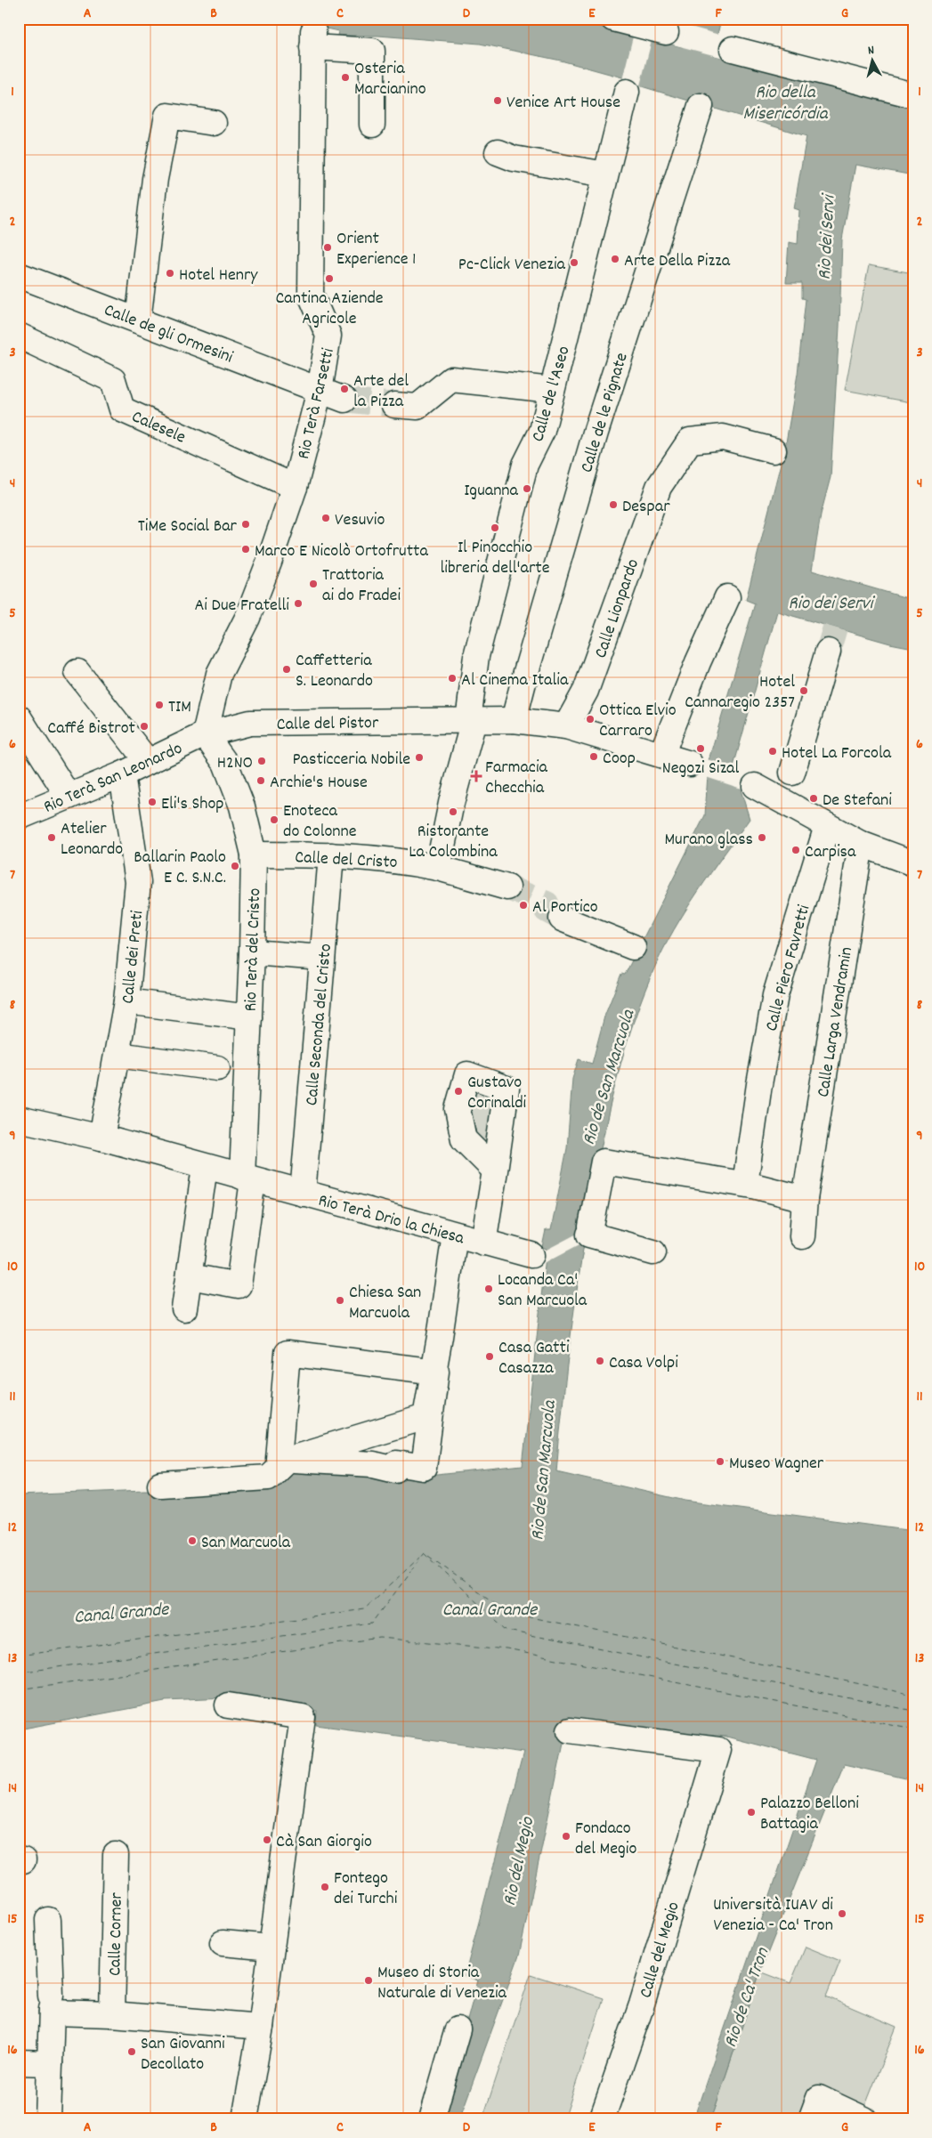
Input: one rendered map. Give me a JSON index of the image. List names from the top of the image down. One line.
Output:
{"streets":{"street":["Calle de gli Ormesini","Calle de l'Aseo","Rio Terà Farsetti","Calle de le Pignate","Calesele","Calle Lionpardo","Calle del Pistor","Rio Terà San Leonardo","Calle del Cristo","Rio Terà del Cristo","Calle dei Preti","Calle Piero Favretti","Calle Larga Vendramin","Calle Seconda del Cristo","Rio Terà Drio la Chiesa","Calle Corner","Calle del Megio"]},"crossings":[["Calle de gli Ormesini","Rio Terà Farsetti"],["Calle de l'Aseo","Calle del Pistor"],["Calle de l'Aseo","Calle del Cristo"],["Rio Terà Farsetti","Calesele"],["Rio Terà Farsetti","Calle del Pistor"],["Rio Terà Farsetti","Rio Terà San Leonardo"],["Rio Terà Farsetti","Rio Terà del Cristo"],["Calle de le Pignate","Calle del Pistor"],["Calle Lionpardo","Calle del Pistor"],["Calle del Pistor","Rio Terà San Leonardo"],["Calle del Pistor","Rio Terà del Cristo"],["Rio Terà San Leonardo","Rio Terà del Cristo"],["Rio Terà San Leonardo","Calle dei Preti"],["Calle del Cristo","Rio Terà del Cristo"],["Calle del Cristo","Calle Seconda del Cristo"],["Rio Terà del Cristo","Rio Terà Drio la Chiesa"],["Calle dei Preti","Rio Terà Drio la Chiesa"],["Calle Seconda del Cristo","Rio Terà Drio la Chiesa"]],"water":["Rio della Misericórdia","Rio dei Servi","Rio de San Marcuola","Canal Grande","Rio del Megio","Rio de Ca' Tron"],"places":{"other":["Osteria Marcianino","Venice Art House","Orient Experience 1","Arte Della Pizza","Pc-Click Venezia","Hotel Henry","Cantina Aziende Agricole","Arte del la Pizza","Iguanna","Despar","Vesuvio","TiMe Social Bar","Il Pinocchio libreria dell'arte","Marco E Nicolò Ortofrutta","Trattoria ai do Fradei","Ai Due Fratelli","Caffetteria S. Leonardo","Al Cinema Italia","Hotel Cannaregio 2357","TIM","Ottica Elvio Carraro","Caffé Bistrot","Negozi Sizal","Hotel La Forcola","Coop","Pasticceria Nobile","H2NO","Archie's House","De Stefani","Eli's Shop","Ristorante La Colombina","Enoteca do Colonne","Atelier Leonardo","Murano glass","Carpisa","Ballarin Paolo E C. S.N.C.","Al Portico","Gustavo Corinaldi","Locanda Ca' San Marcuola","Chiesa San Marcuola","Casa Gatti Casazza","Casa Volpi","Museo Wagner","San Marcuola","Palazzo Belloni Battagia","Fondaco del Megio","Cà San Giorgio","Fontego dei Turchi","Università IUAV di Venezia - Ca' Tron","Museo di Storia Naturale di Venezia","San Giovanni Decollato"],"health":["Farmacia Checchia"]},"north":"top","grid":{"columns":["A","B","C","D","E","F","G"],"rows":["1","2","3","4","5","6","7","8","9","10","11","12","13","14","15","16"]}}
